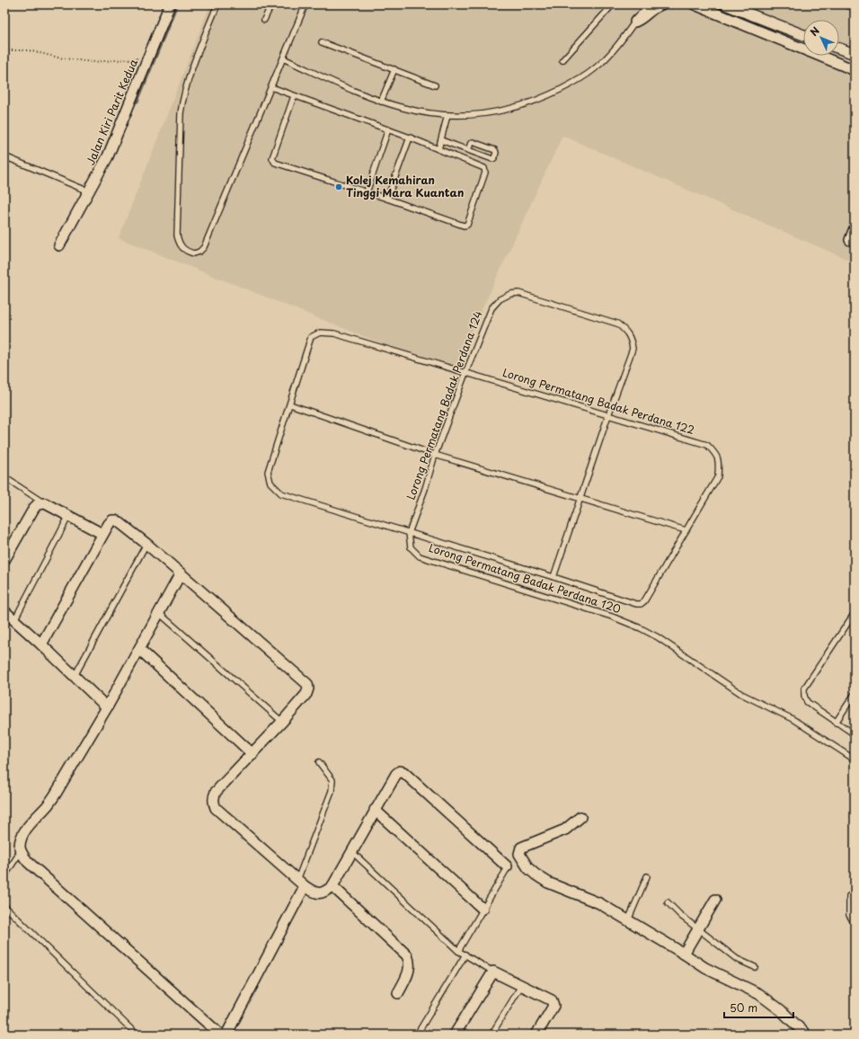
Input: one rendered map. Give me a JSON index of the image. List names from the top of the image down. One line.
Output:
{"streets":{"street":["Jalan Kiri Parit Kedua"],"lane":["Lorong Permatang Badak Perdana 122","Lorong Permatang Badak Perdana 124","Lorong Permatang Badak Perdana 120"]},"crossings":[["Lorong Permatang Badak Perdana 122","Lorong Permatang Badak Perdana 124"],["Lorong Permatang Badak Perdana 122","Lorong Permatang Badak Perdana 120"],["Lorong Permatang Badak Perdana 124","Lorong Permatang Badak Perdana 120"]],"places":["Kolej Kemahiran Tinggi Mara Kuantan"],"scale_bar":"50 m","north":"top left"}
